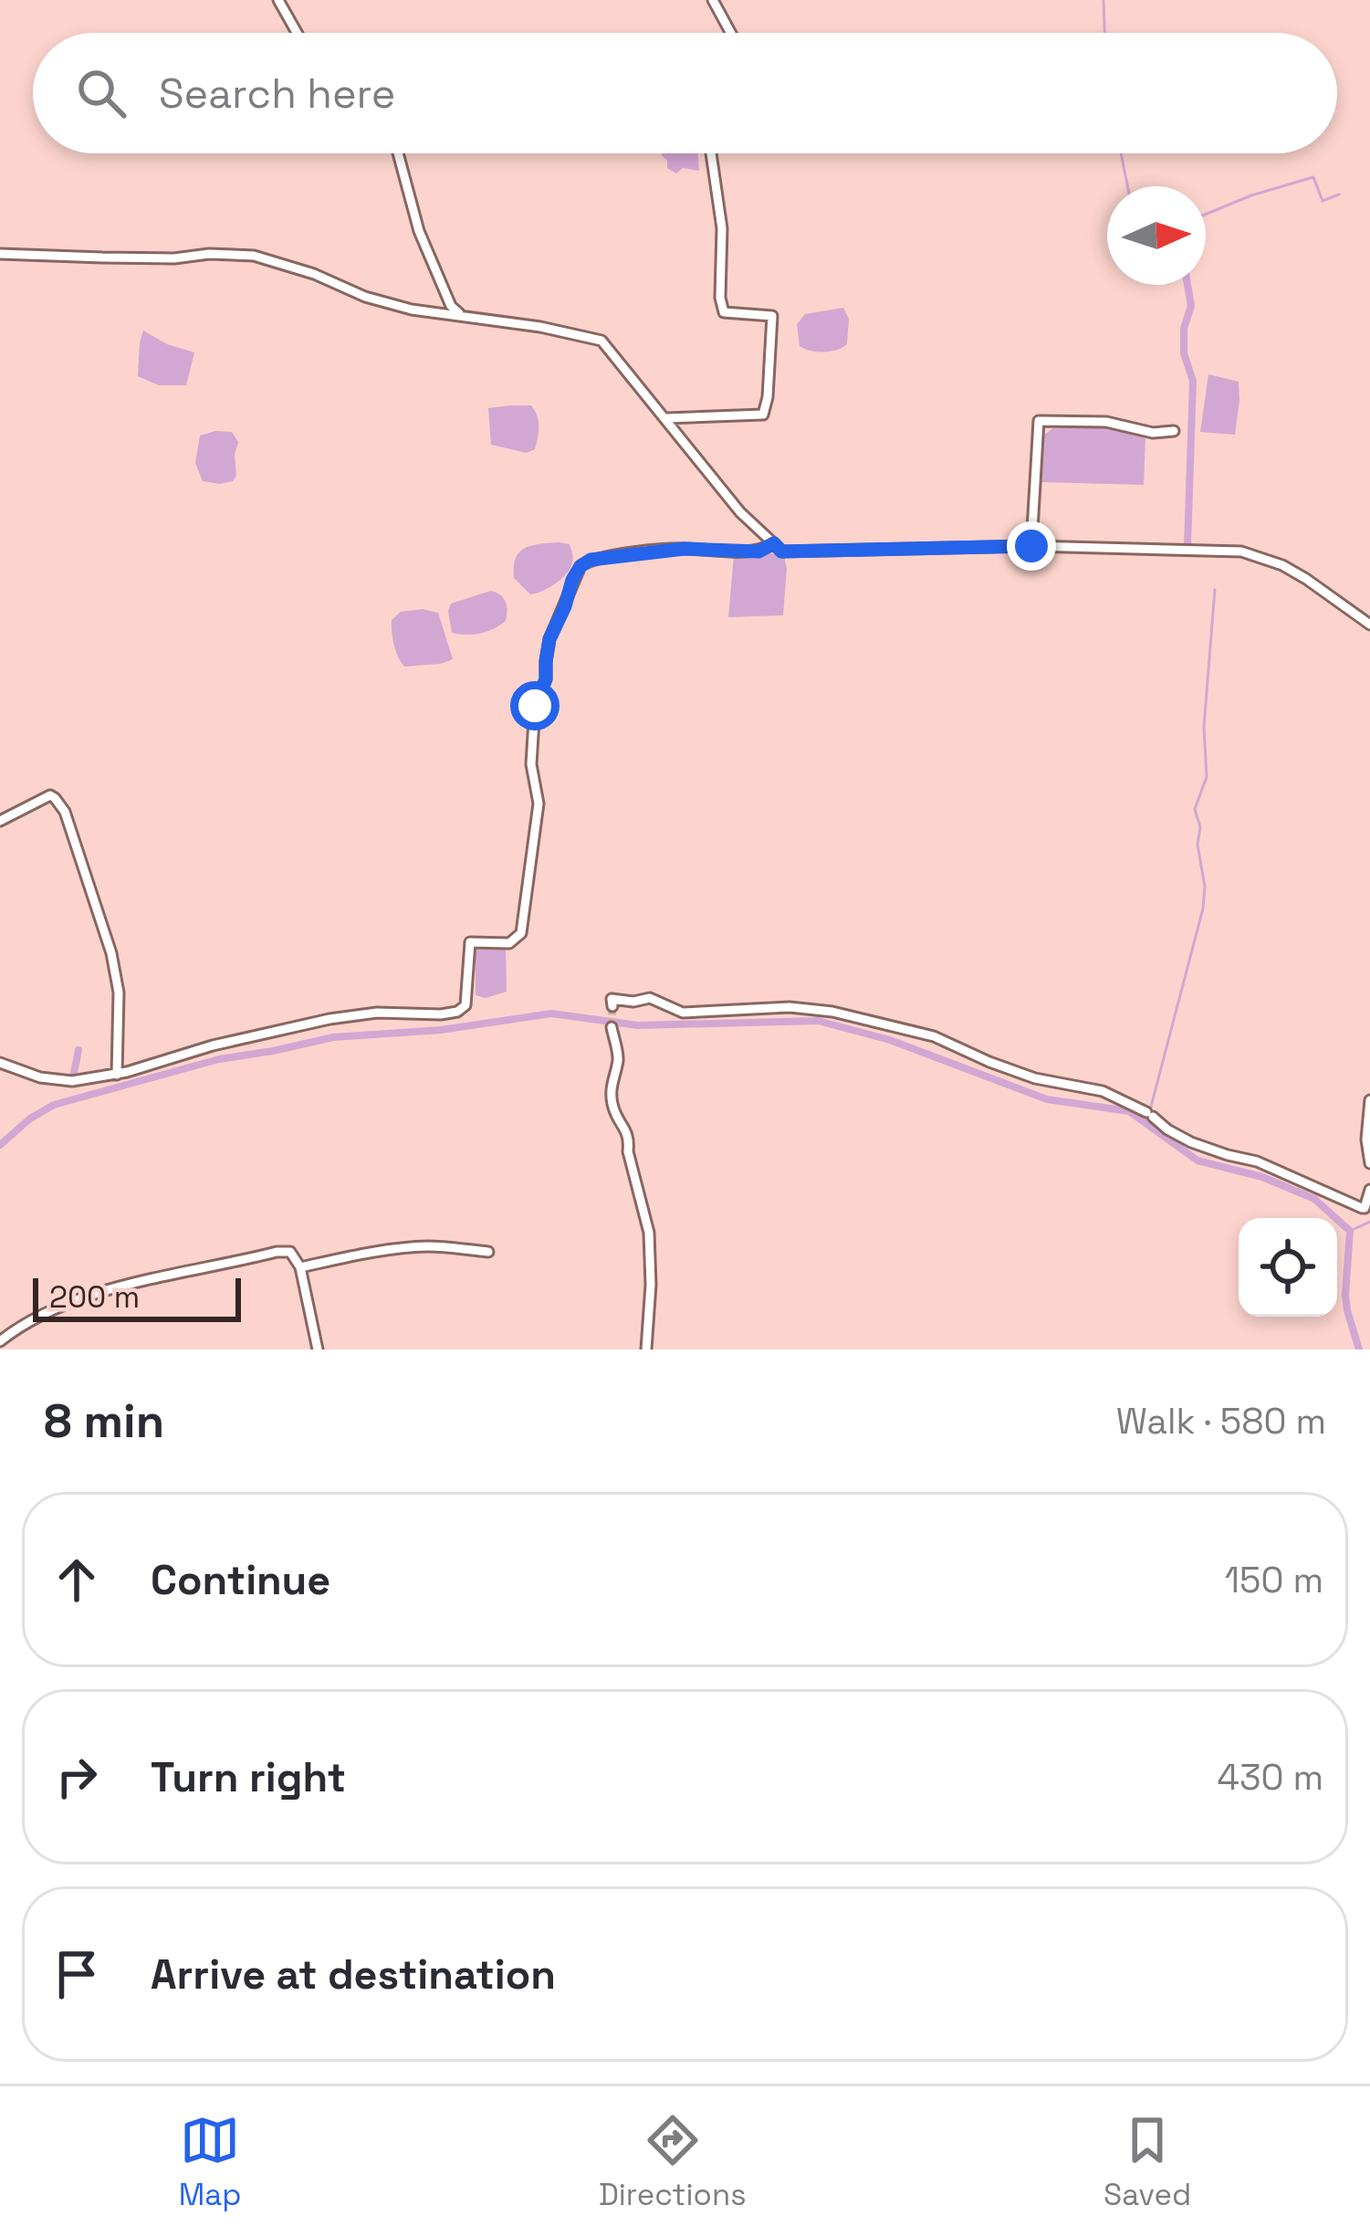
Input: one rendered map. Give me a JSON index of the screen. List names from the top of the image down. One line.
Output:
{"scale_bar":"200 m","north":"right","page":{"search":"Search here","scale":"200 m","heading":["8 min","Walk · 580 m"],"list":[["Continue","150 m"],["Turn right","430 m"],"Arrive at destination"],"nav":["Map","Directions","Saved"]}}
